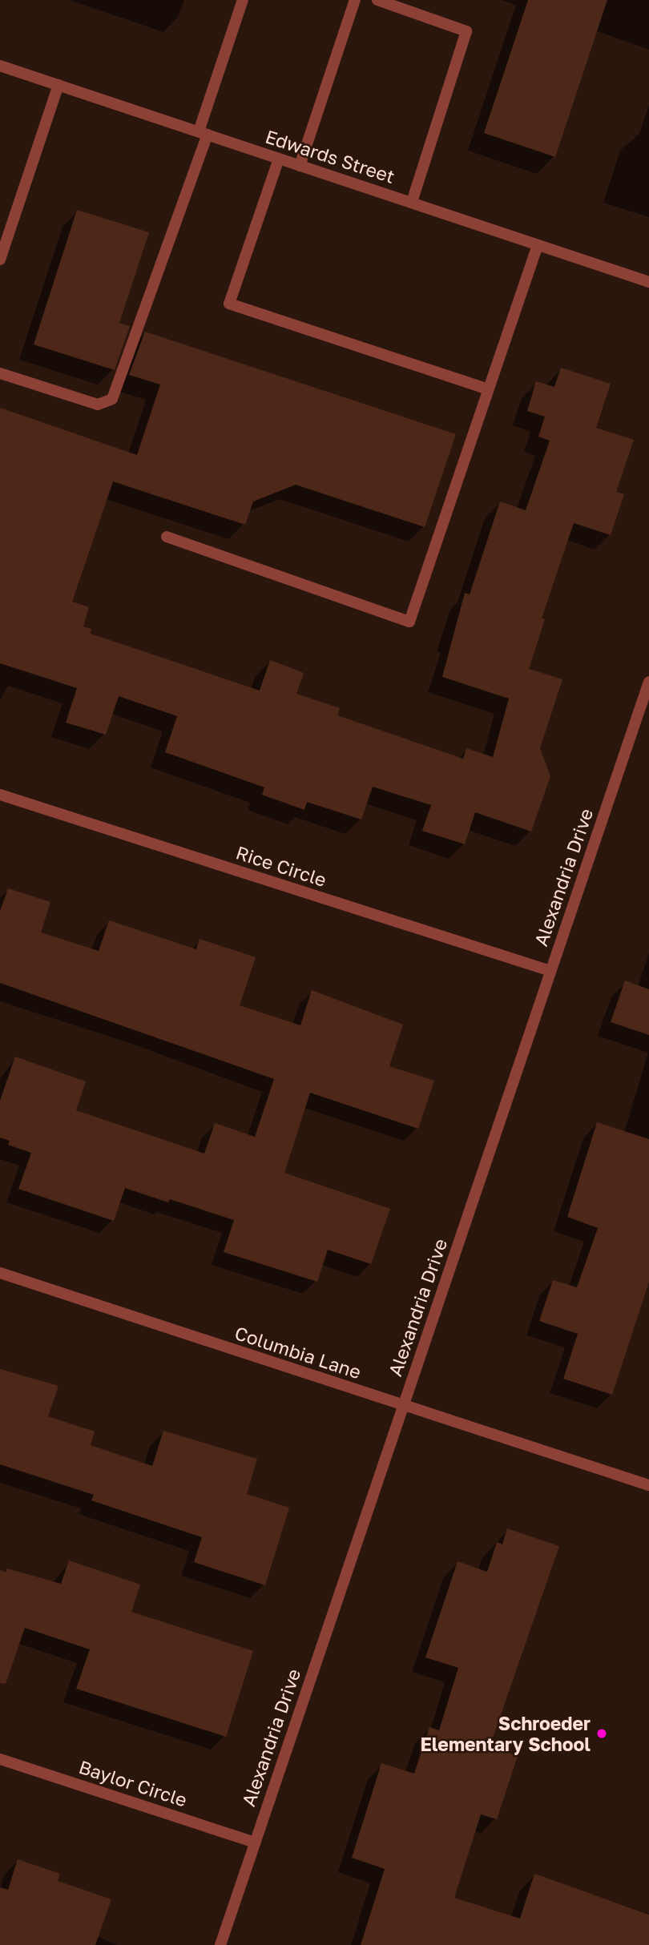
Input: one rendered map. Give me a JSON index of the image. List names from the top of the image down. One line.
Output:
{"streets":{"street":["Edwards Street","Rice Circle","Alexandria Drive","Columbia Lane","Baylor Circle"]},"crossings":[["Rice Circle","Alexandria Drive"],["Alexandria Drive","Columbia Lane"],["Alexandria Drive","Baylor Circle"]],"places":["Schroeder Elementary School"]}
